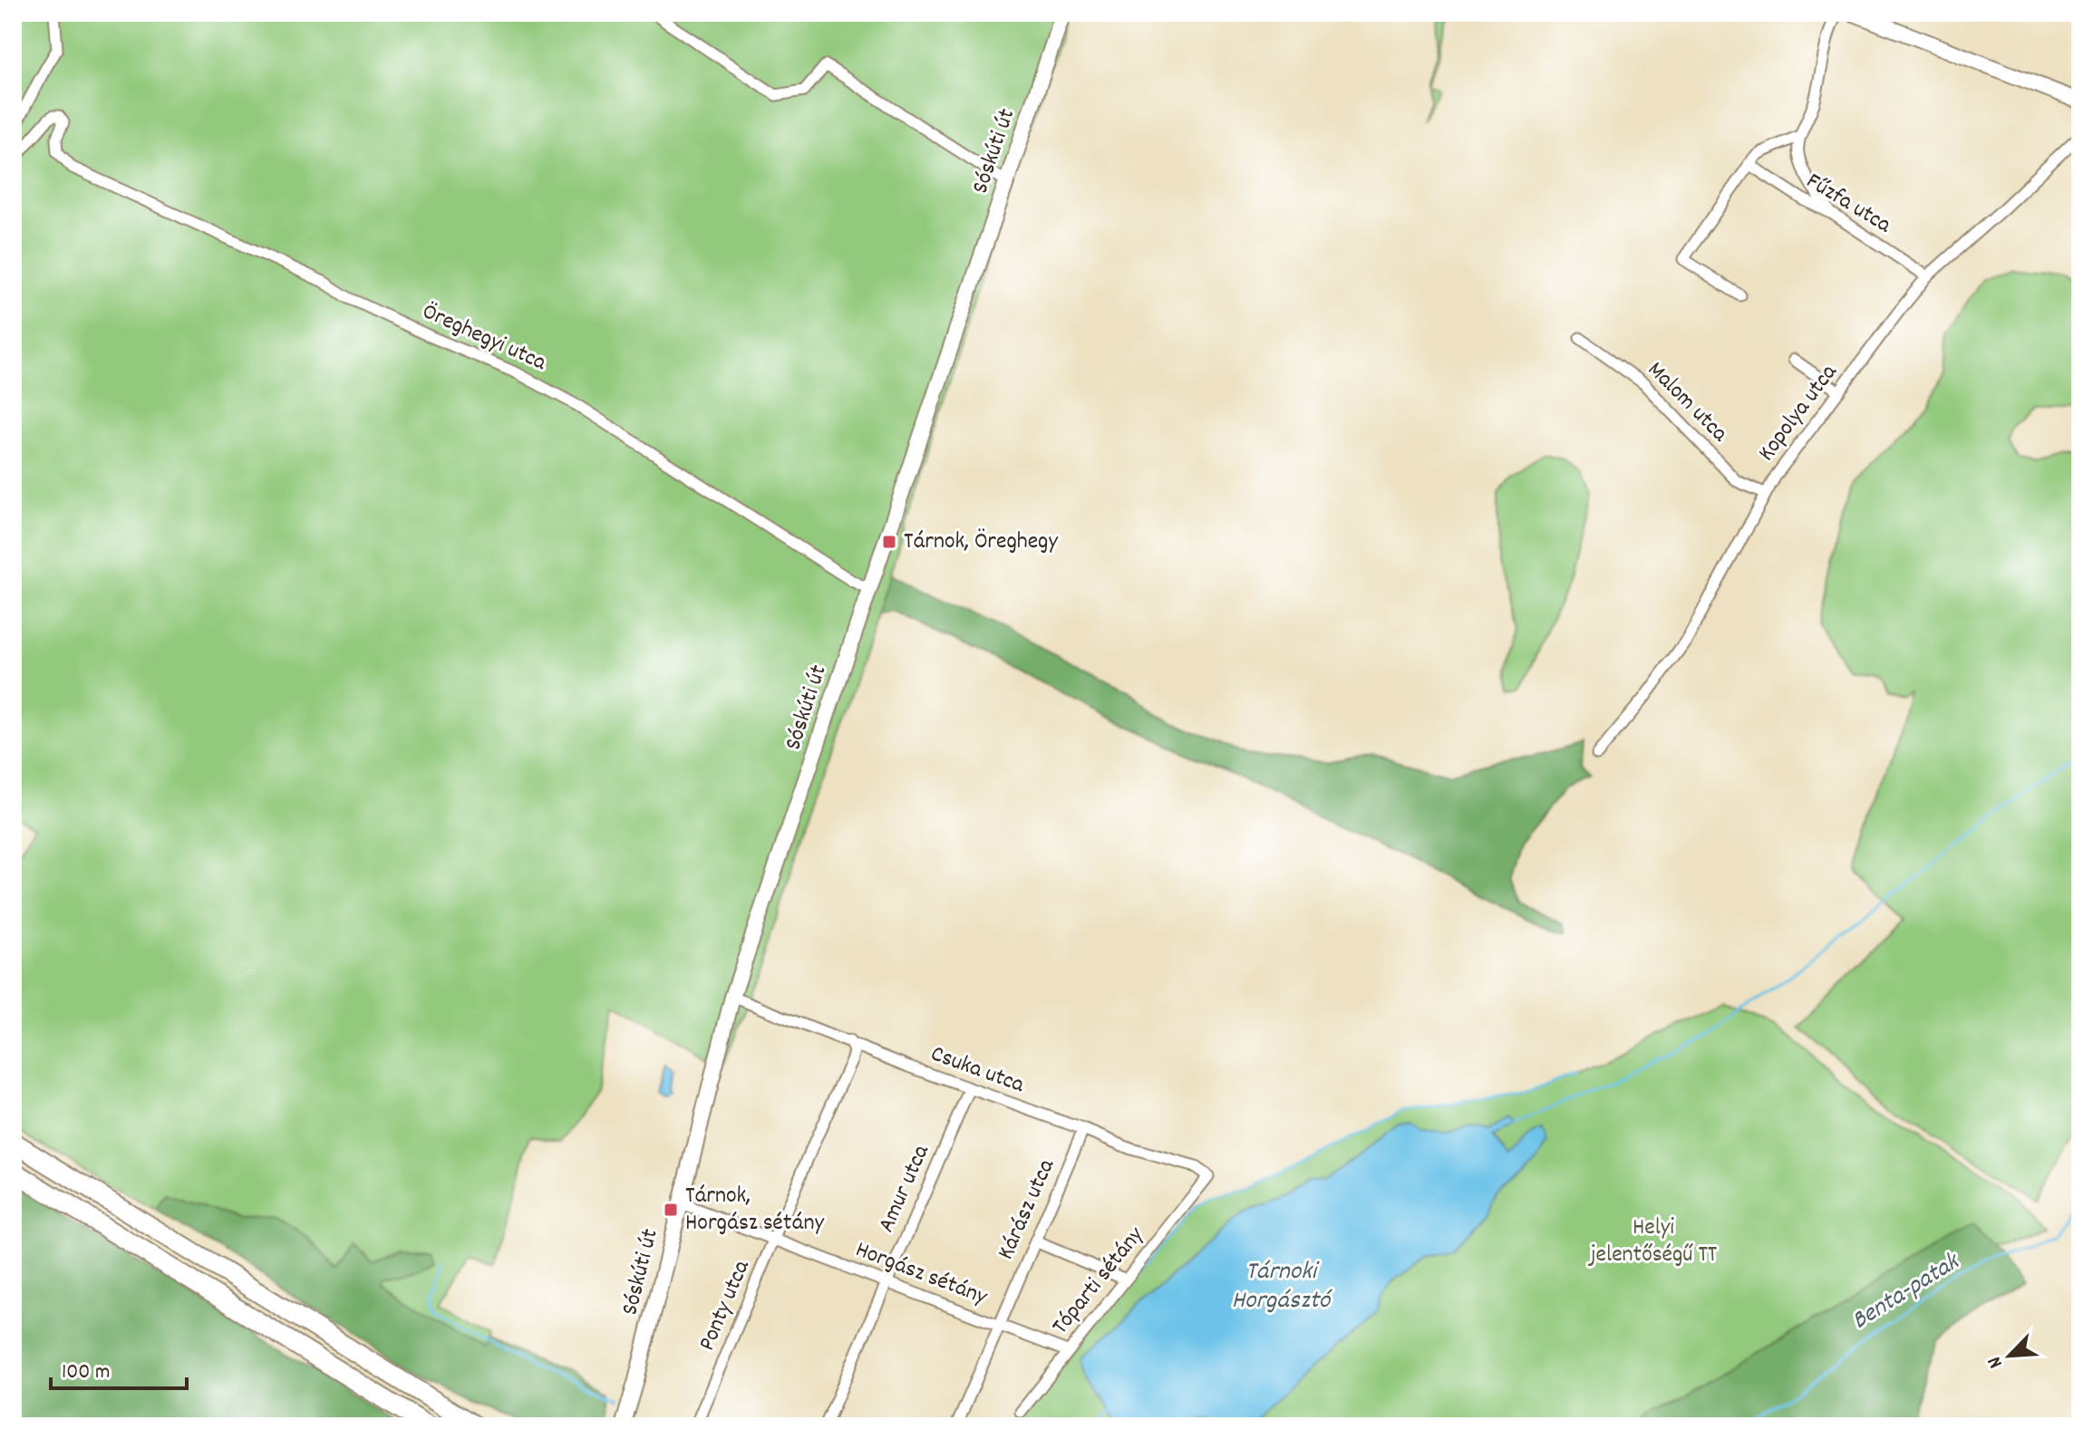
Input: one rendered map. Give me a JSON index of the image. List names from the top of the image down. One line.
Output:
{"streets":{"main road":["Sóskúti út"],"street":["Fűzfa utca","Öreghegyi utca","Malom utca","Kopolya utca","Csuka utca","Amur utca","Kárász utca","Horgász sétány","Tóparti sétány","Ponty utca"]},"crossings":[["Sóskúti út","Öreghegyi utca"],["Sóskúti út","Csuka utca"],["Sóskúti út","Horgász sétány"],["Fűzfa utca","Kopolya utca"],["Malom utca","Kopolya utca"],["Csuka utca","Amur utca"],["Csuka utca","Kárász utca"],["Csuka utca","Tóparti sétány"],["Csuka utca","Ponty utca"],["Amur utca","Horgász sétány"],["Kárász utca","Horgász sétány"],["Horgász sétány","Tóparti sétány"],["Horgász sétány","Ponty utca"]],"water":["Tárnoki Horgásztó","Benta-patak"],"parks":["Helyi jelentőségű TT"],"places":{"transit":["Tárnok, Öreghegy","Tárnok, Horgász sétány"]},"scale_bar":"100 m","north":"bottom left"}
